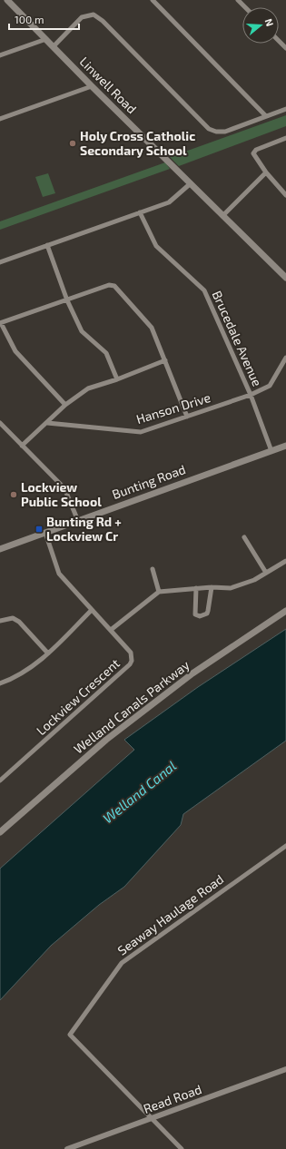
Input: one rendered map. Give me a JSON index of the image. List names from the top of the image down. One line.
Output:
{"streets":{"main road":["Linwell Road","Bunting Road","Welland Canals Parkway"],"street":["Brucedale Avenue","Hanson Drive","Lockview Crescent","Seaway Haulage Road","Read Road"]},"crossings":[["Brucedale Avenue","Hanson Drive"],["Brucedale Avenue","Bunting Road"],["Bunting Road","Lockview Crescent"],["Seaway Haulage Road","Read Road"]],"water":["Welland Canal"],"places":{"other":["Holy Cross Catholic Secondary School","Lockview Public School"],"transit":["Bunting Rd + Lockview Cr"]},"scale_bar":"100 m","north":"right"}
